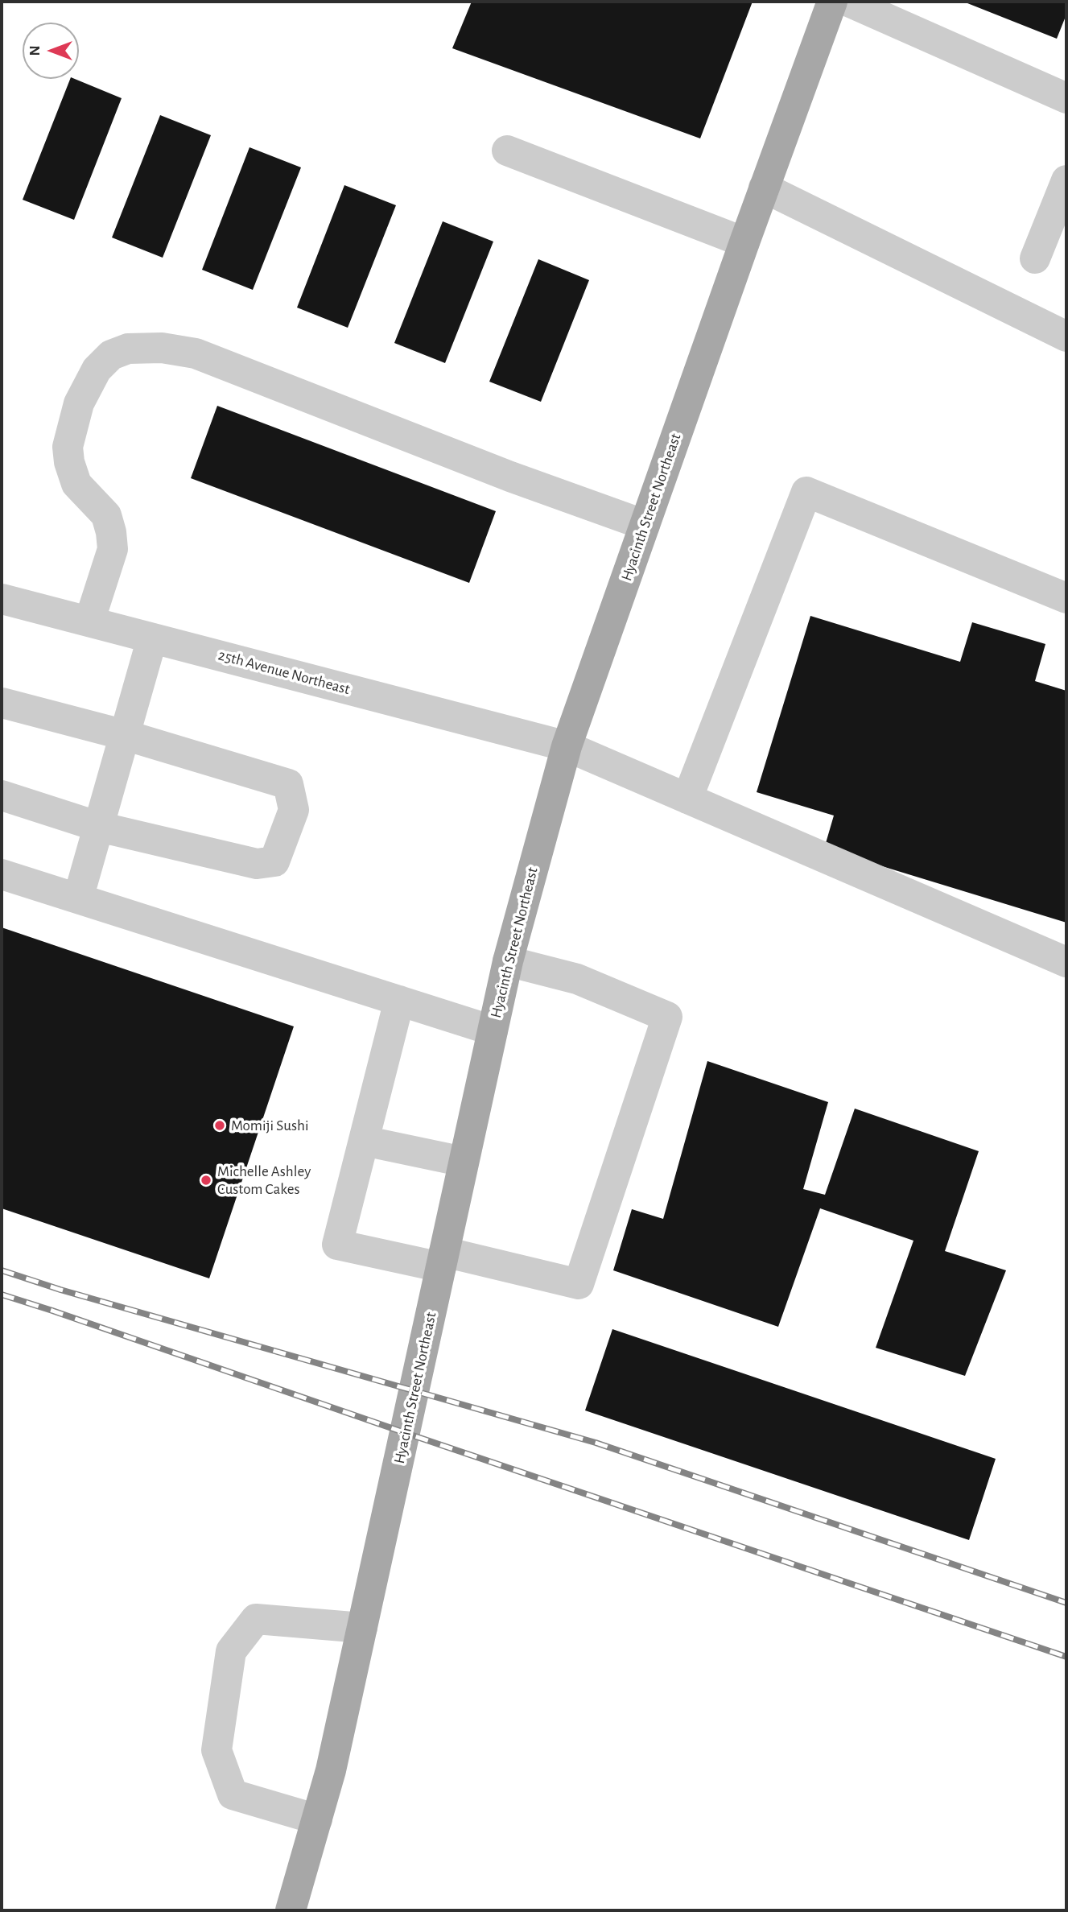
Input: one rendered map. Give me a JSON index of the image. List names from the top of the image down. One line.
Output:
{"streets":{"main road":["Hyacinth Street Northeast"],"street":["25th Avenue Northeast"]},"crossings":[["Hyacinth Street Northeast","25th Avenue Northeast"]],"places":["Momiji Sushi","Michelle Ashley Custom Cakes"],"north":"left"}
